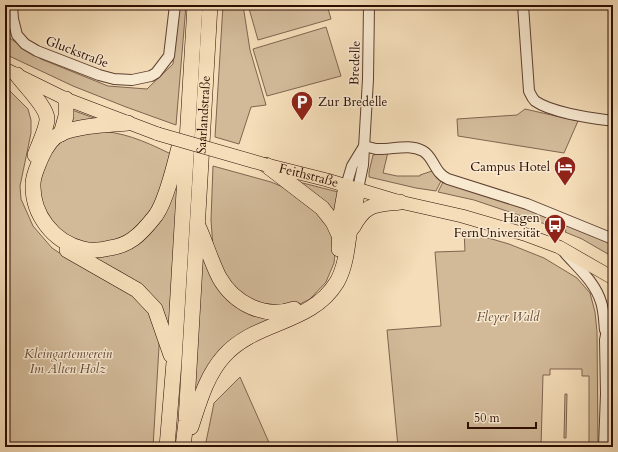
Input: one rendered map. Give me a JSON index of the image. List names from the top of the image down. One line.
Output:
{"streets":{"highway":["Saarlandstraße"],"main road":["Feithstraße"],"street":["Gluckstraße","Bredelle"]},"crossings":[["Bredelle","Feithstraße"]],"parks":["Fleyer Wald","Kleingartenverein Im Alten Holz"],"places":{"parking":["Zur Bredelle"],"hotel":["Campus Hotel"],"bus stop":["Hagen FernUniversität"]},"scale_bar":"50 m"}
